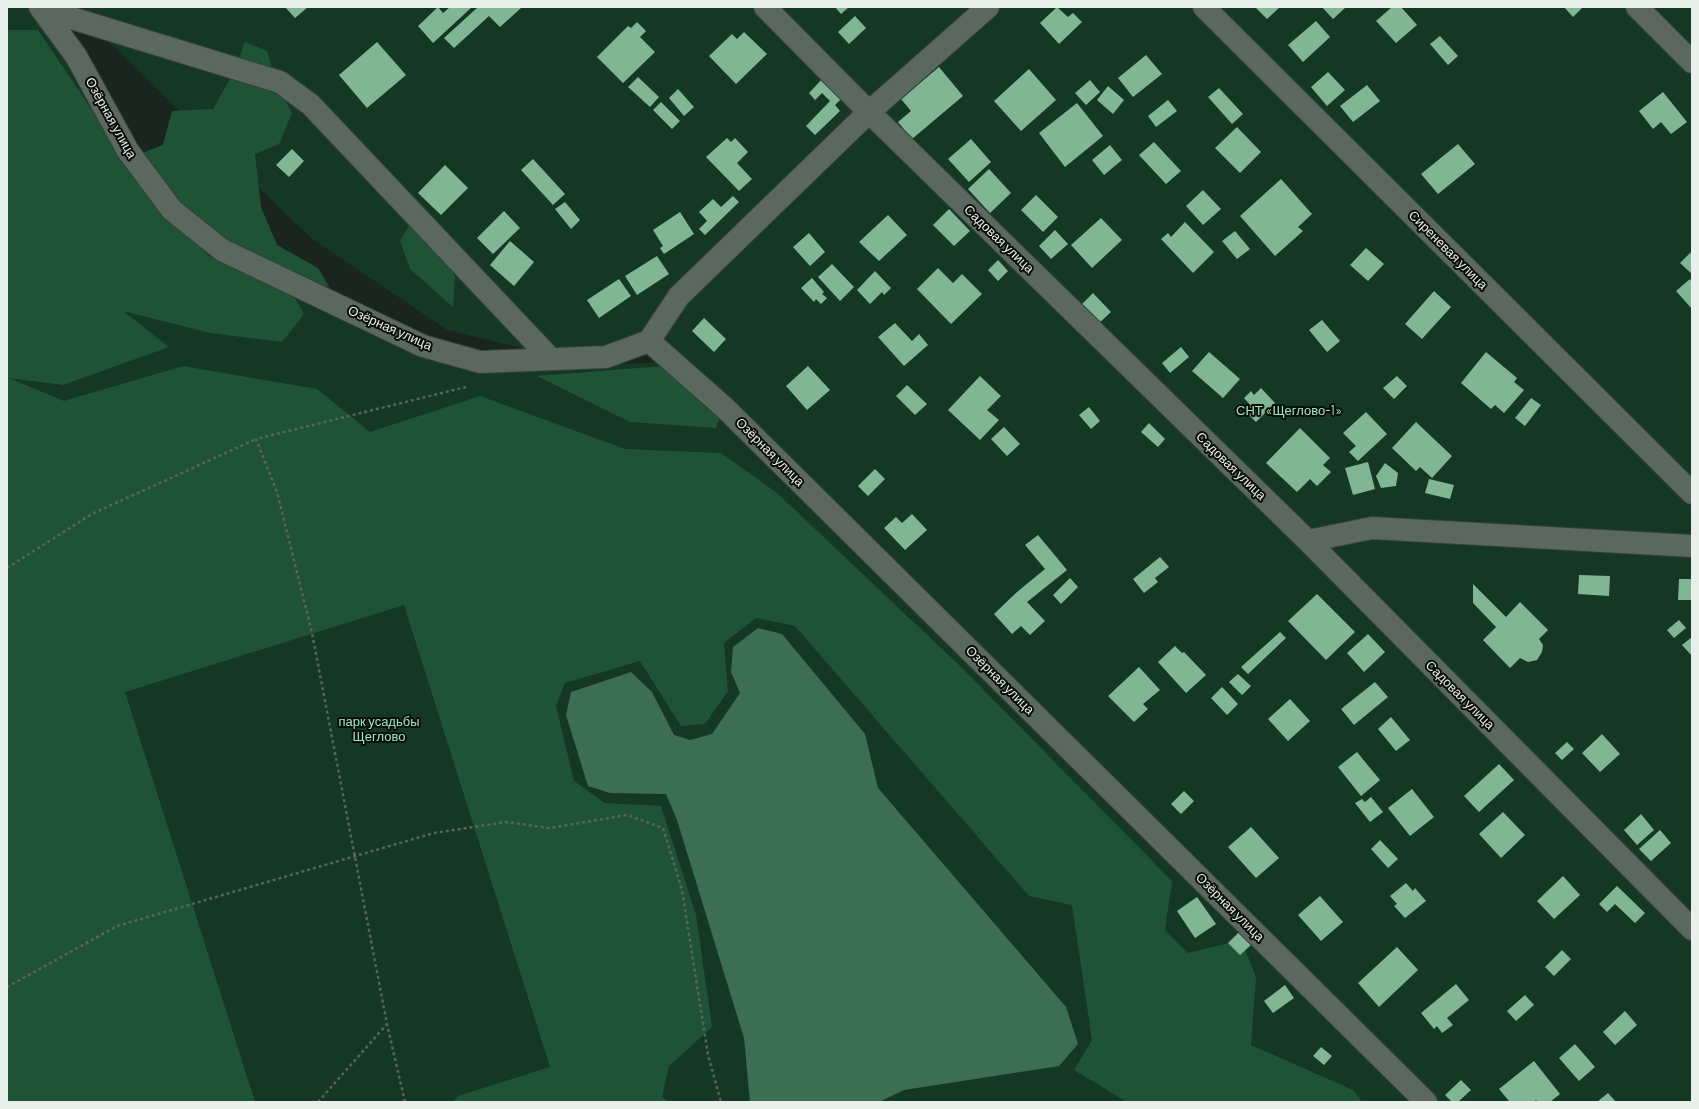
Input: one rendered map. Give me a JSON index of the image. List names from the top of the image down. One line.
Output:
{"streets":{"street":["Озёрная улица","Садовая улица","Сиреневая улица"]},"parks":["СНТ «Щеглово-1»","парк усадьбы Щеглово"]}
